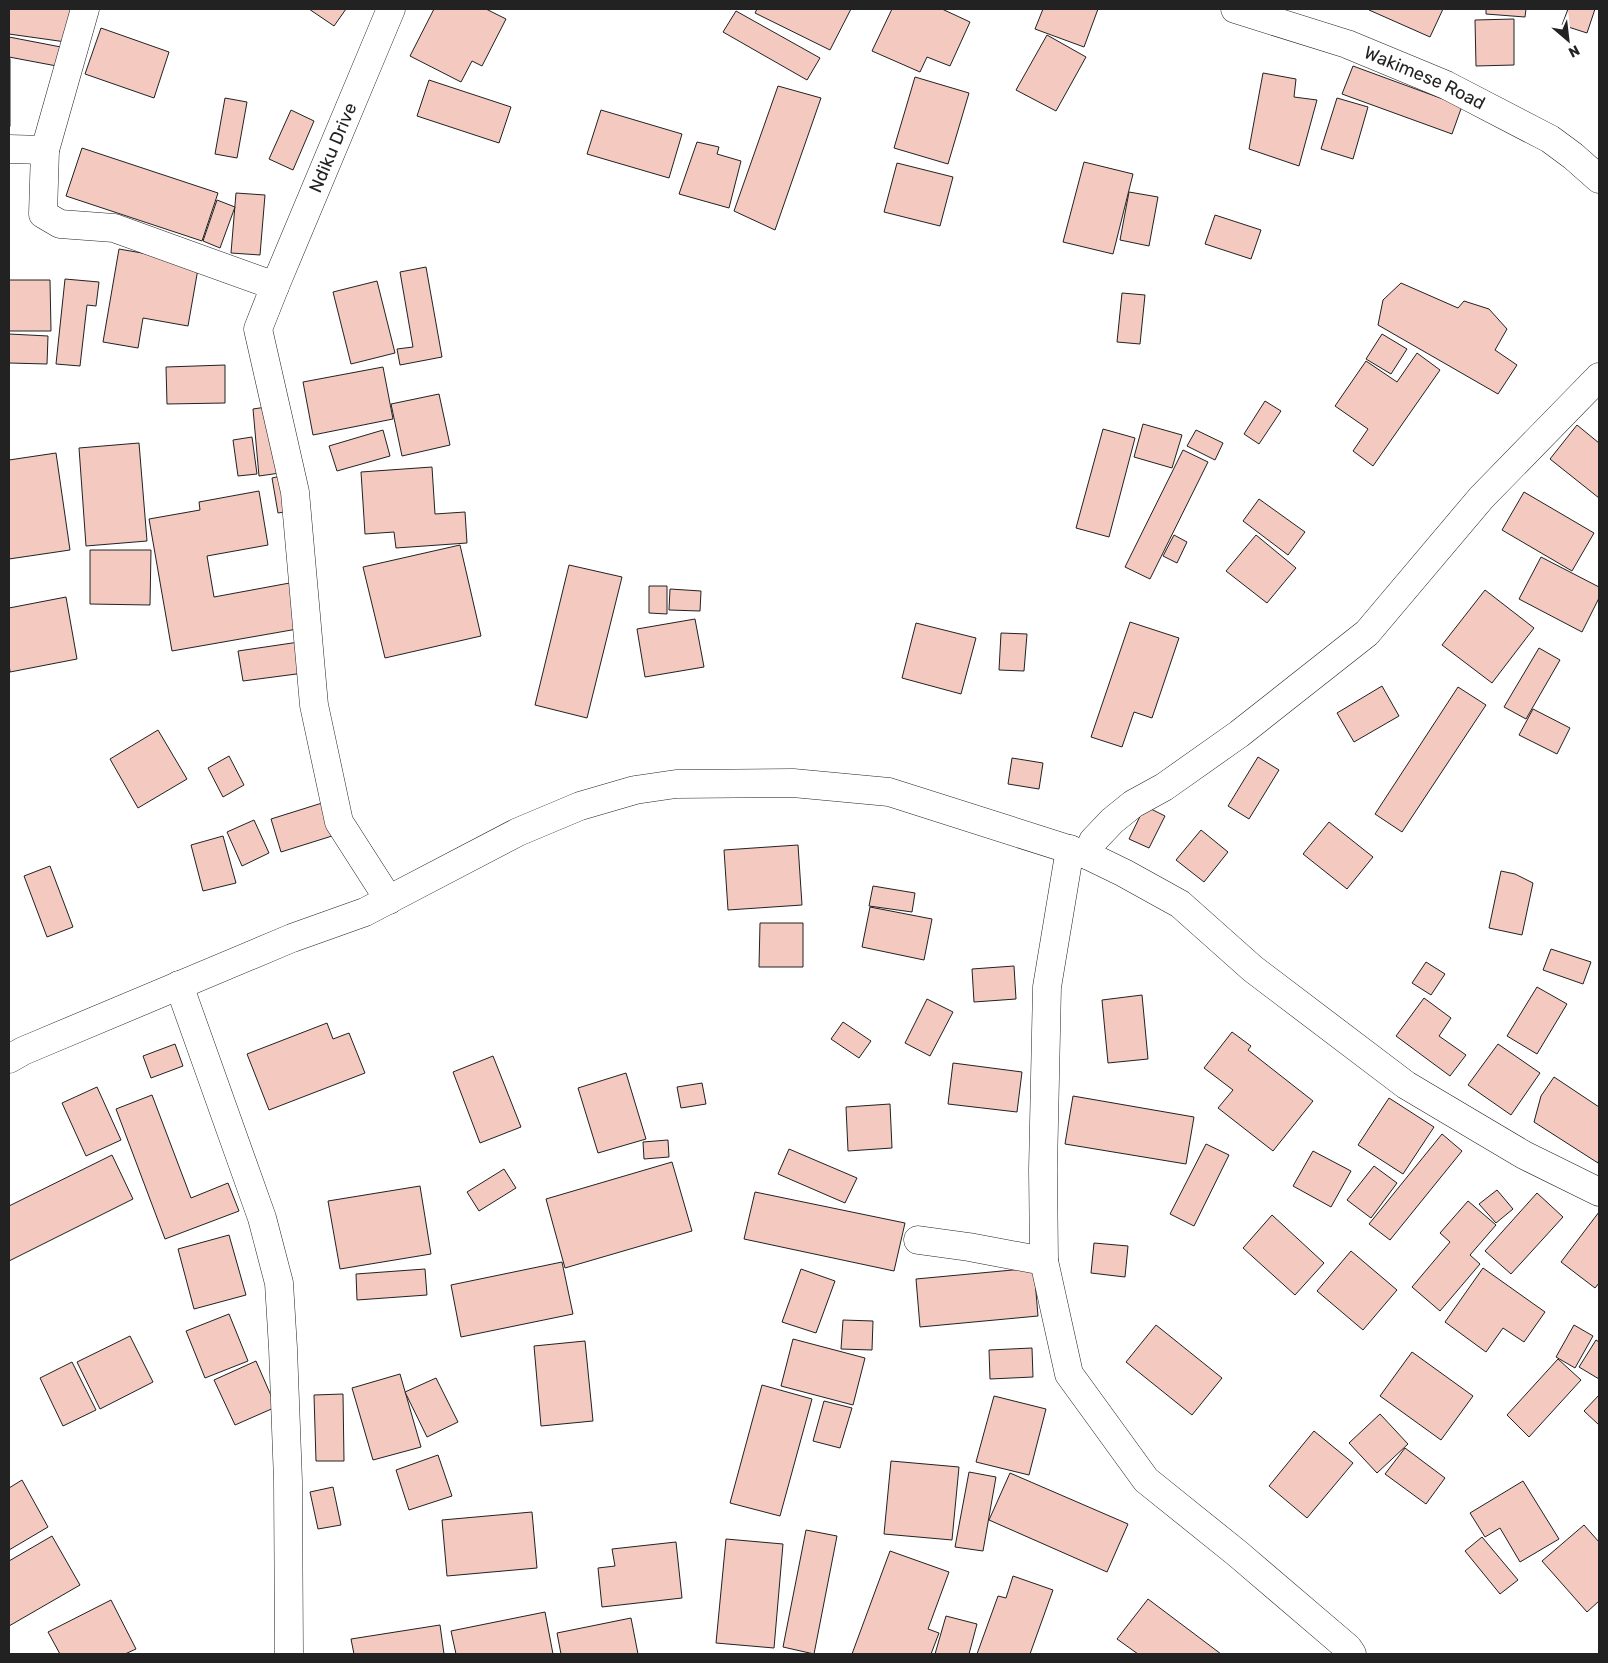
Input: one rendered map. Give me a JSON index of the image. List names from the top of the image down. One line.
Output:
{"streets":{"street":["Wakimese Road","Ndiku Drive"]},"north":"bottom right"}
